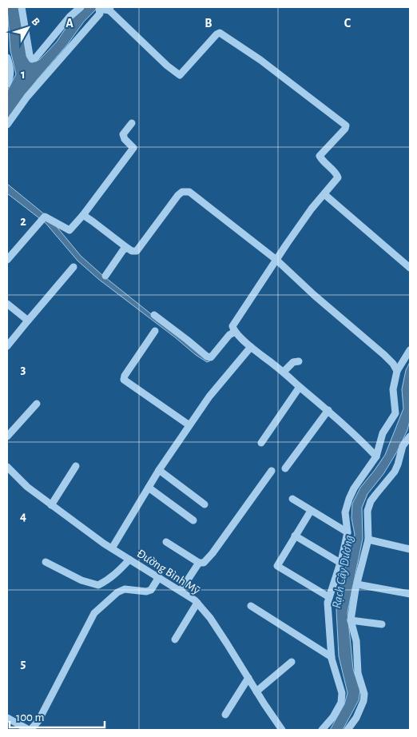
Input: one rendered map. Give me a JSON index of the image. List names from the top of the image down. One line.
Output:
{"streets":{"street":["Đường Bình Mỹ"]},"water":["Rạch Cây Dương"],"scale_bar":"100 m","north":"top right","grid":{"columns":["A","B","C"],"rows":["1","2","3","4","5"]}}
